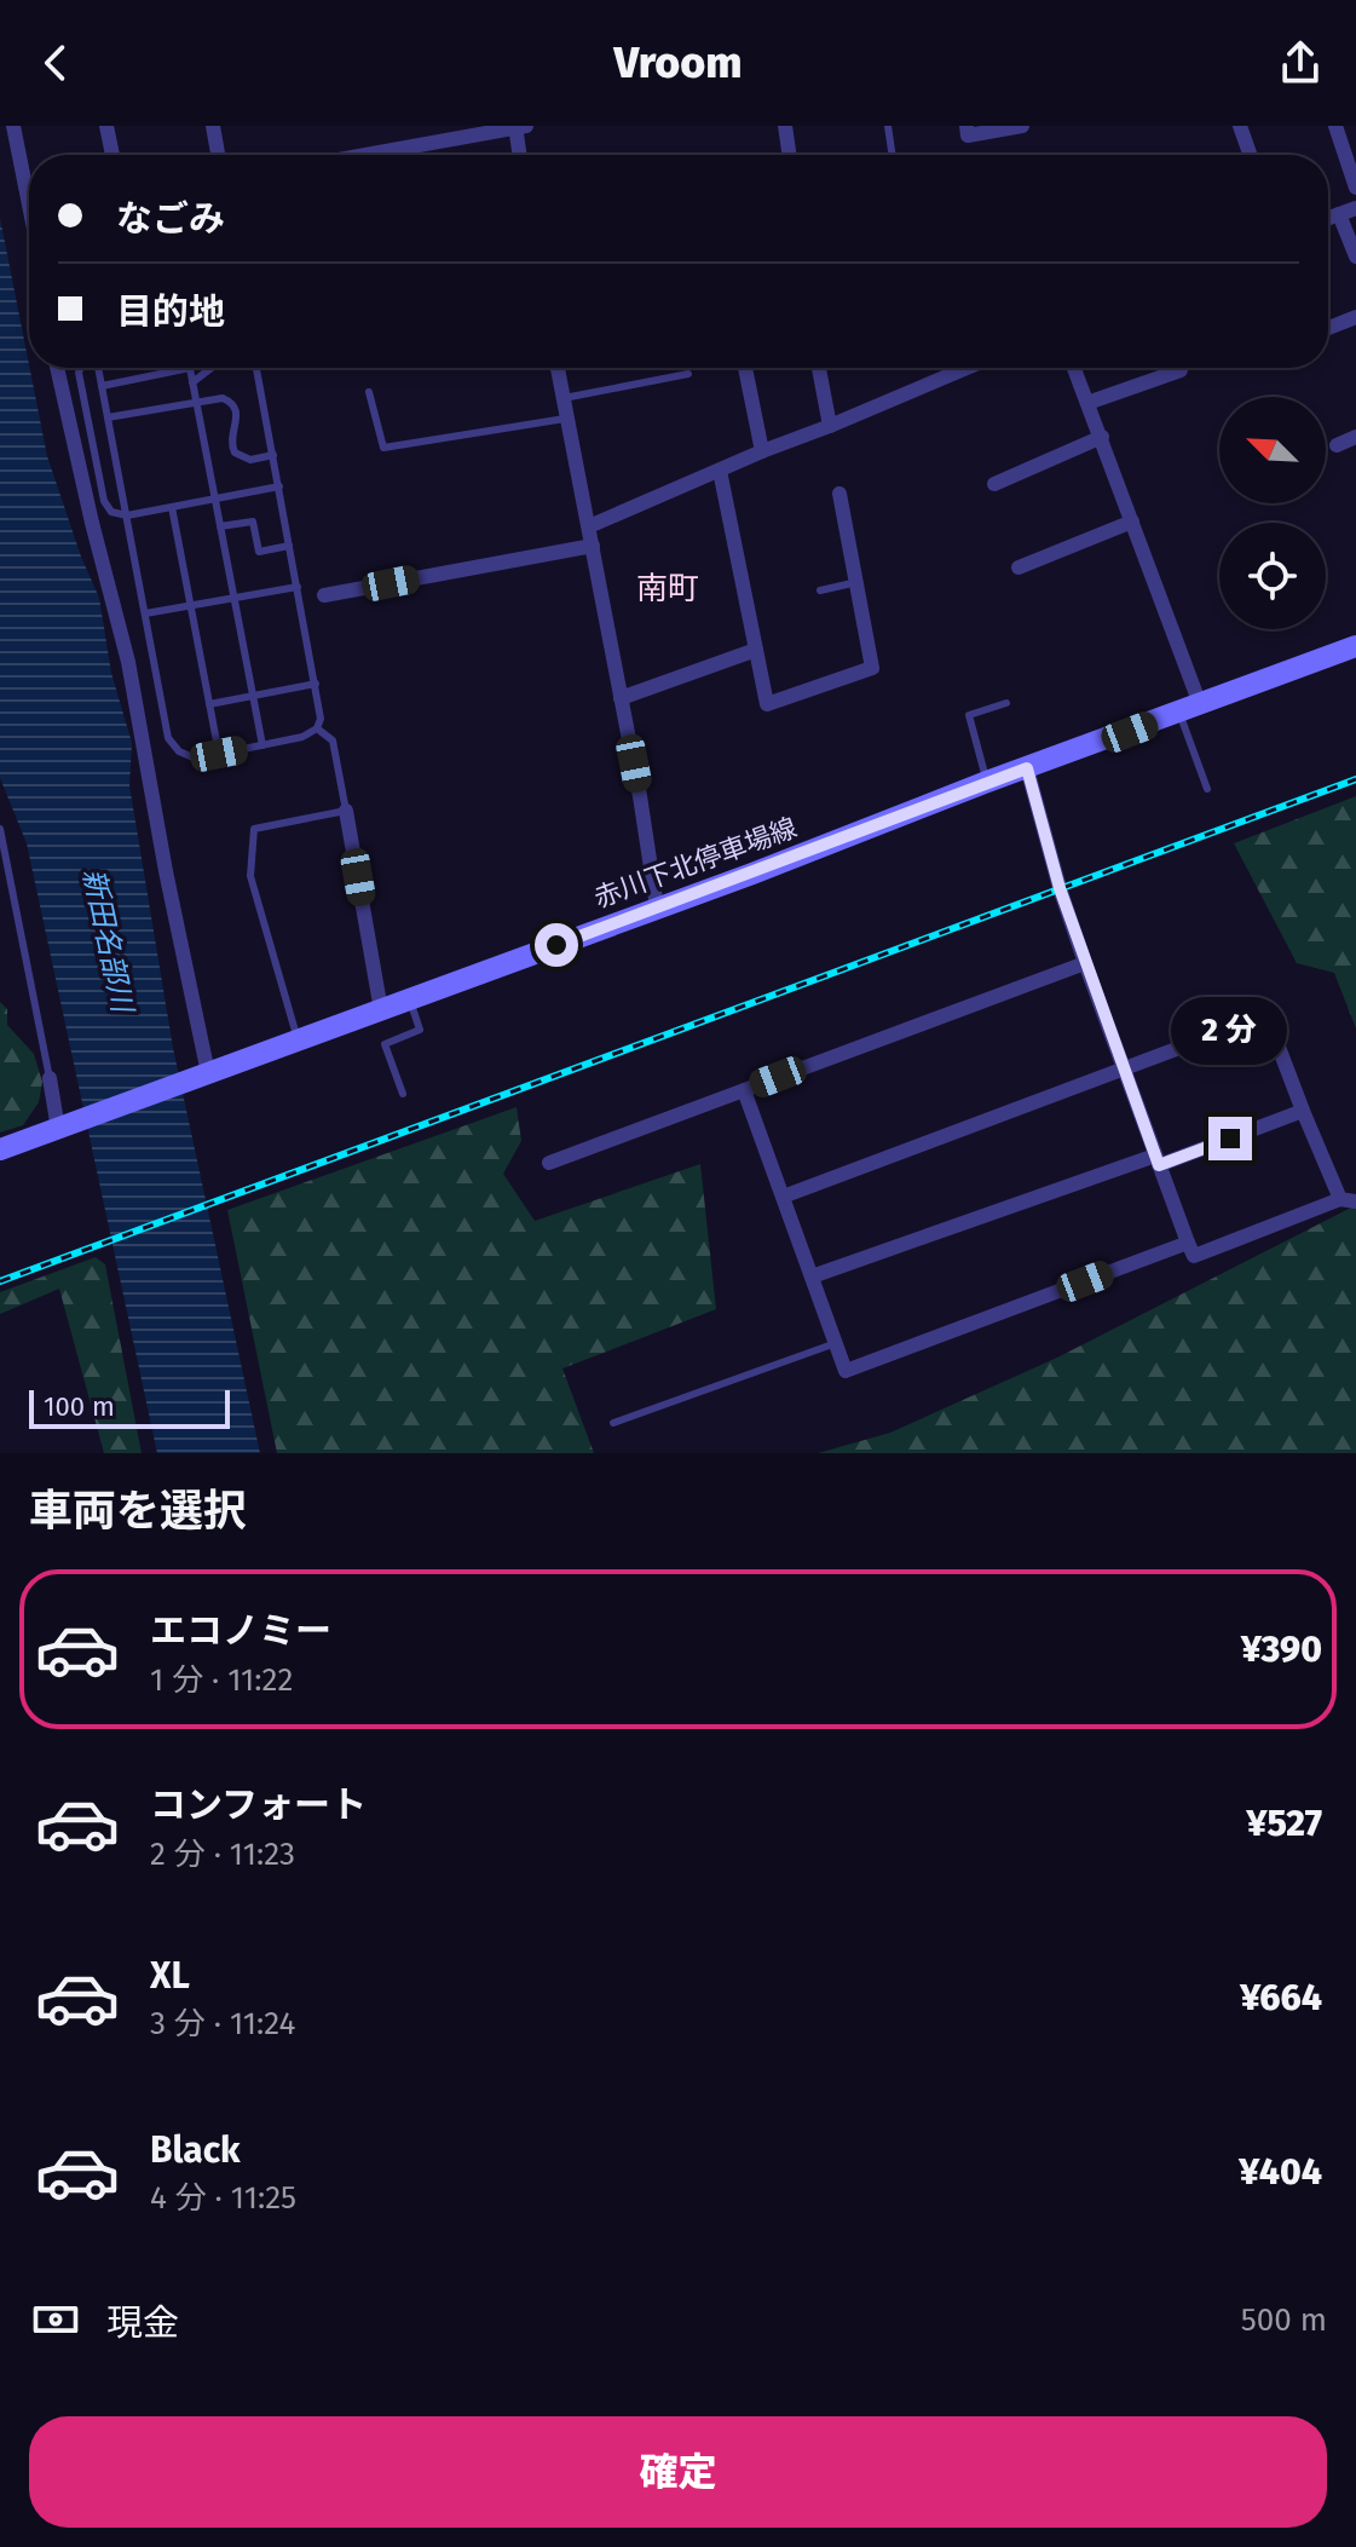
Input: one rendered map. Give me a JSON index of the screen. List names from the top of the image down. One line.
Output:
{"streets":{"main road":["赤川下北停車場線"]},"districts":["南町"],"water":["新田名部川"],"scale_bar":"100 m","north":"top left","page":{"header":"Vroom","banner":["なごみ","目的地"],"bubble":"2 分","scale":"100 m","heading":"車両を選択","list":[{"name":"エコノミー","note":"1 分 · 11:22","value":"¥390"},{"name":"コンフォート","note":"2 分 · 11:23","value":"¥527"},{"name":"XL","note":"3 分 · 11:24","value":"¥664"},{"name":"Black","note":"4 分 · 11:25","value":"¥404"}],"pay":["現金","500 m"],"buttons":"確定"}}
